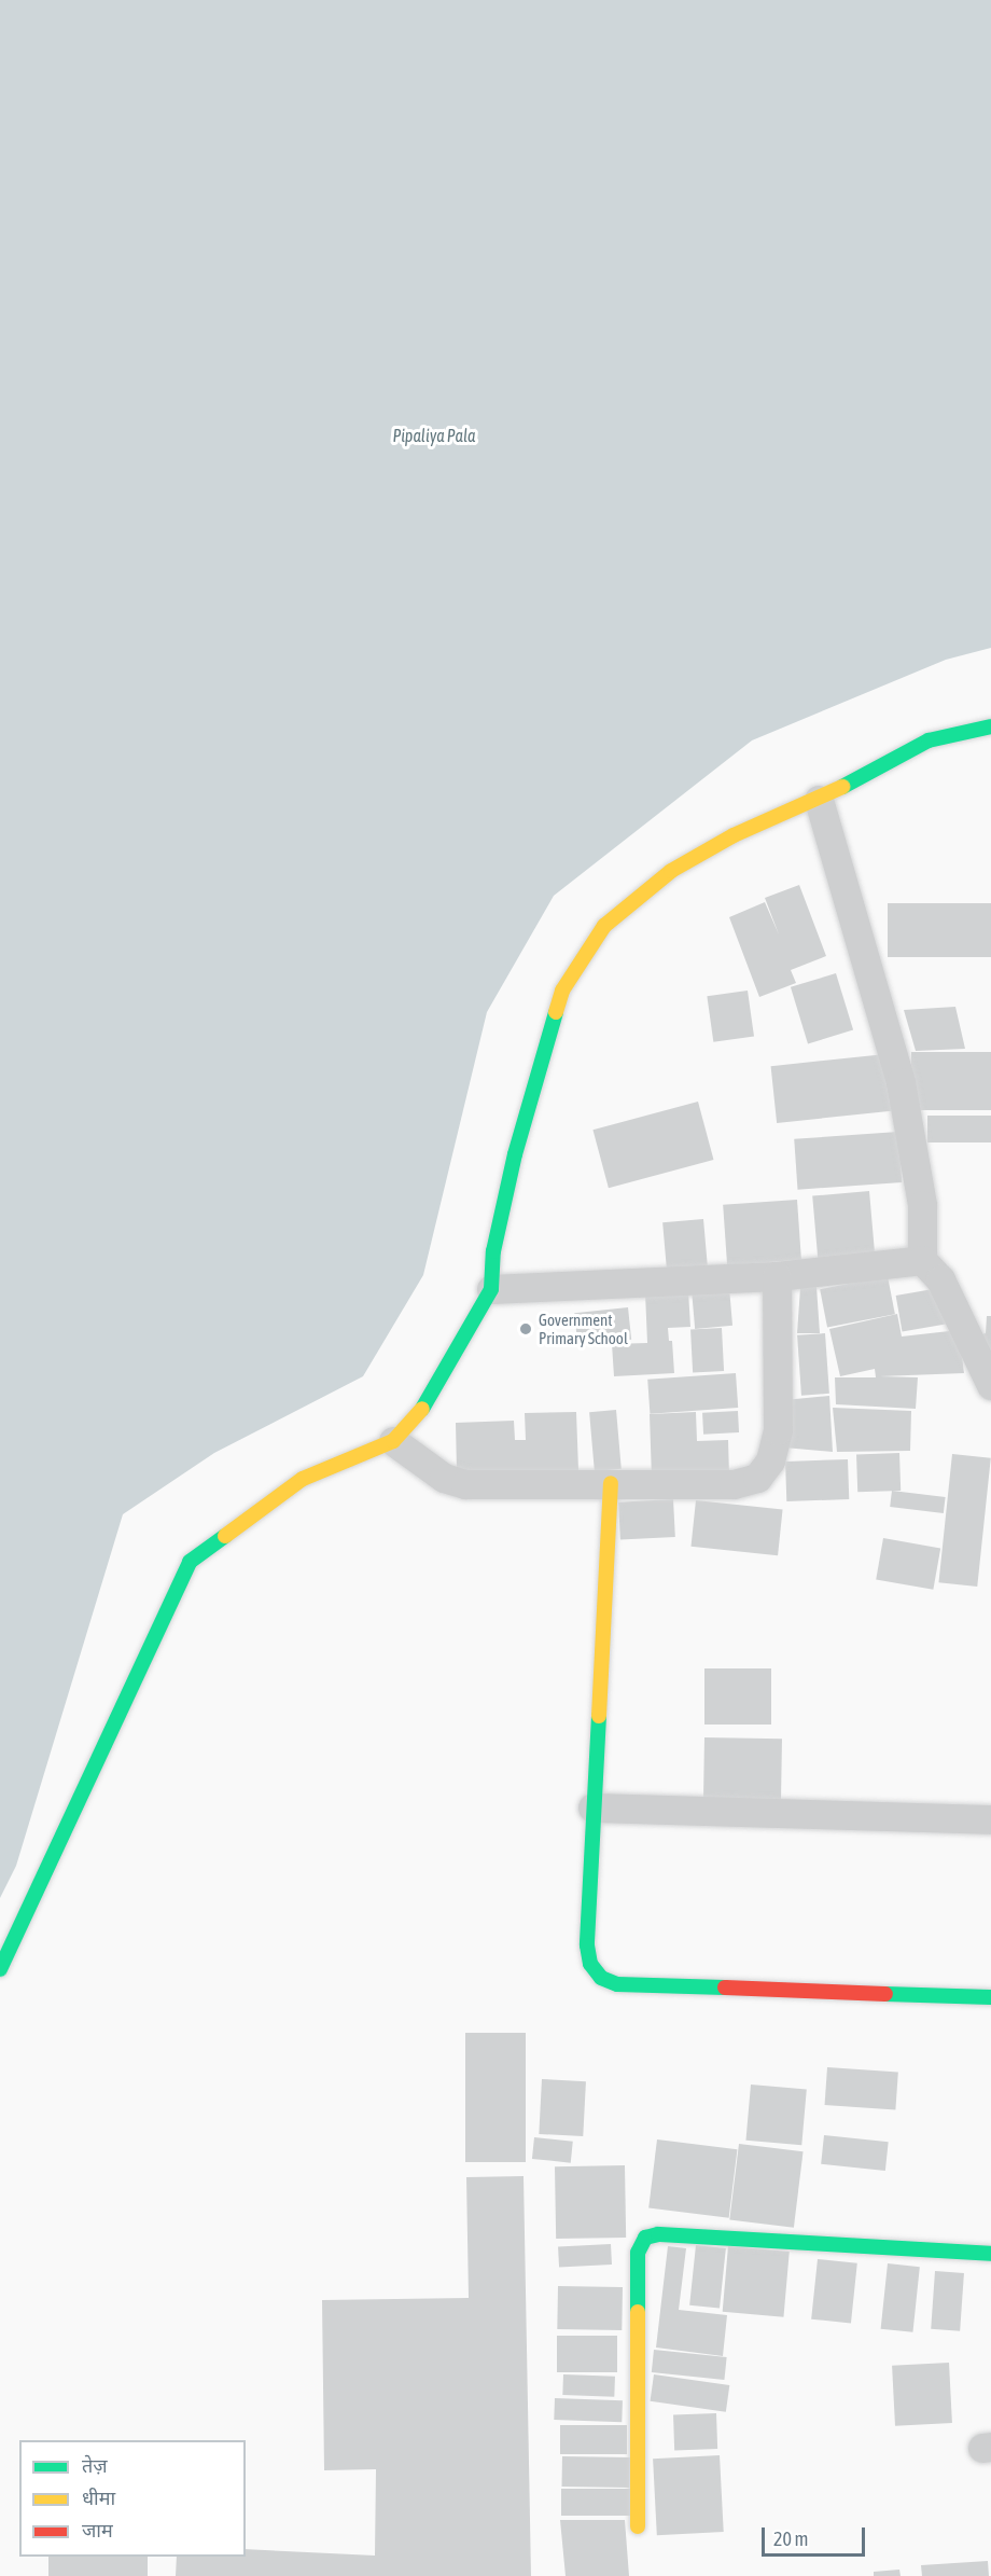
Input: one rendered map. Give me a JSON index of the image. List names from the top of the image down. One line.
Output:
{"water":["Pipaliya Pala"],"places":["Government Primary School"],"legend":["तेज़","धीमा","जाम"],"scale_bar":"20 m"}
